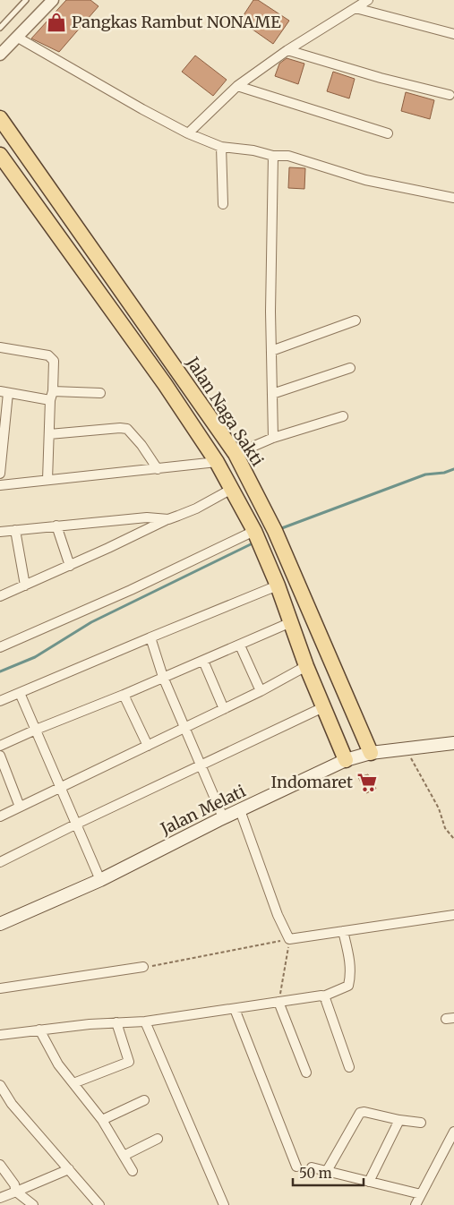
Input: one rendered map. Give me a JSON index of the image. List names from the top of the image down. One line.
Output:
{"streets":{"main road":["Jalan Naga Sakti","Jalan Melati"]},"crossings":[["Jalan Naga Sakti","Jalan Melati"]],"places":{"shop":["Pangkas Rambut NONAME"],"supermarket":["Indomaret"]},"scale_bar":"50 m"}
